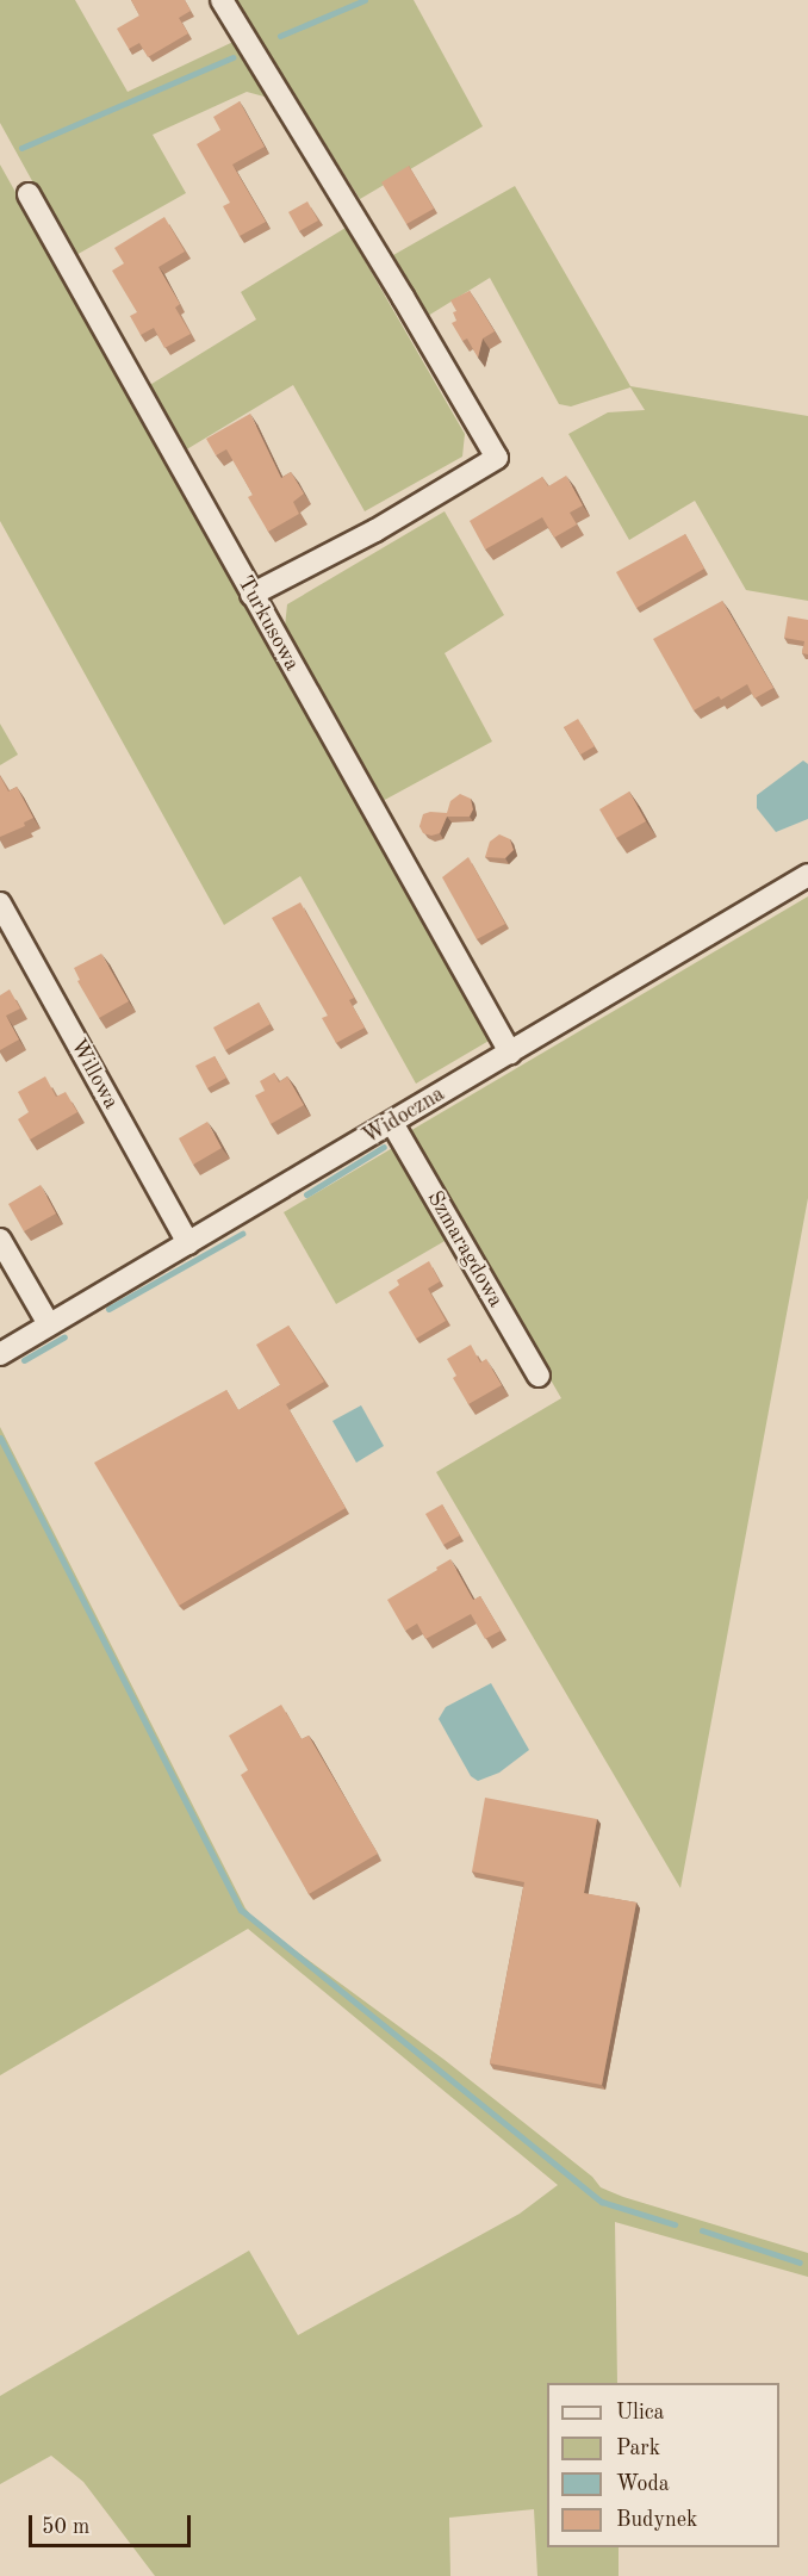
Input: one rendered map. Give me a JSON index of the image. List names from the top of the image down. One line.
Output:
{"streets":{"street":["Turkusowa","Willowa","Widoczna","Szmaragdowa"]},"crossings":[["Turkusowa","Widoczna"],["Willowa","Widoczna"],["Widoczna","Szmaragdowa"]],"legend":["Ulica","Park","Woda","Budynek"],"scale_bar":"50 m"}
